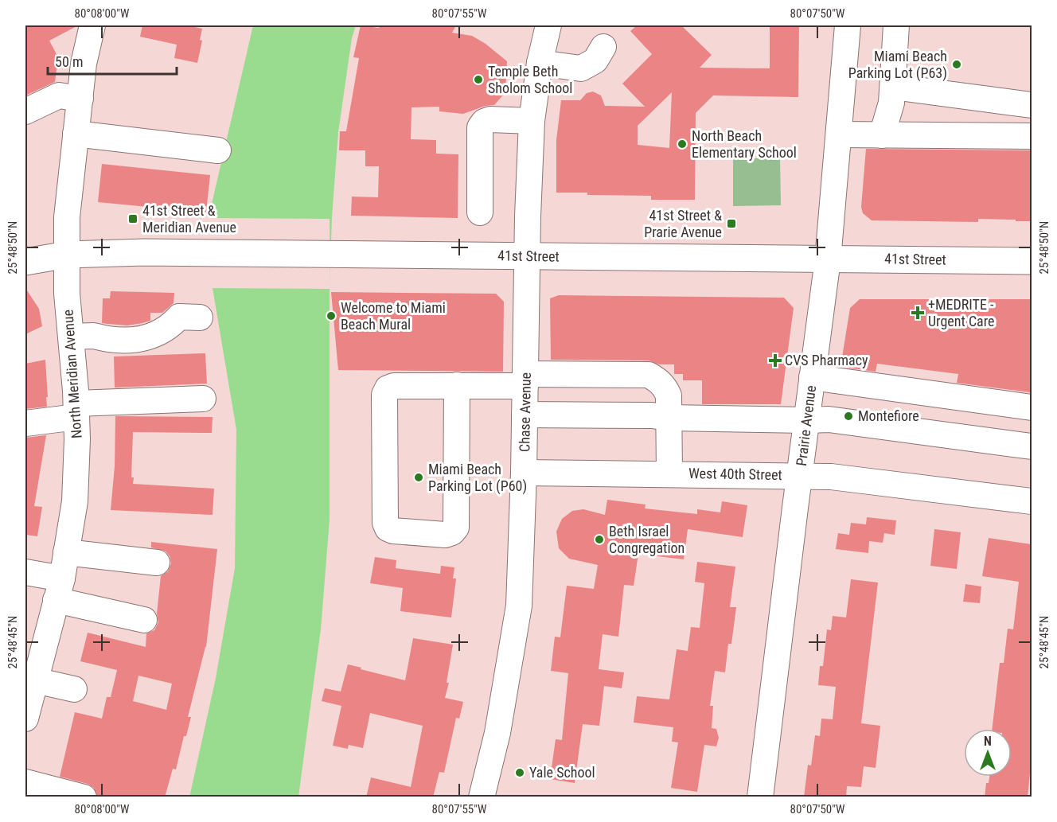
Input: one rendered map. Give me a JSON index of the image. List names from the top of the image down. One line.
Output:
{"streets":{"main road":["41st Street"],"street":["North Meridian Avenue","Chase Avenue","Prairie Avenue","West 40th Street"]},"crossings":[["41st Street","North Meridian Avenue"],["41st Street","Chase Avenue"],["41st Street","Prairie Avenue"],["Chase Avenue","West 40th Street"],["Prairie Avenue","West 40th Street"]],"places":{"other":["Miami Beach Parking Lot (P63)","Temple Beth Sholom School","North Beach Elementary School","Welcome to Miami Beach Mural","Montefiore","Miami Beach Parking Lot (P60)","Beth Israel Congregation","Yale School"],"transit":["41st Street & Meridian Avenue","41st Street & Prarie Avenue"],"health":["+MEDRITE - Urgent Care","CVS Pharmacy"]},"scale_bar":"50 m","north":"top","coordinates":["80°08'00\"W","80°07'55\"W","80°07'50\"W","25°48'50\"N","25°48'45\"N"]}
